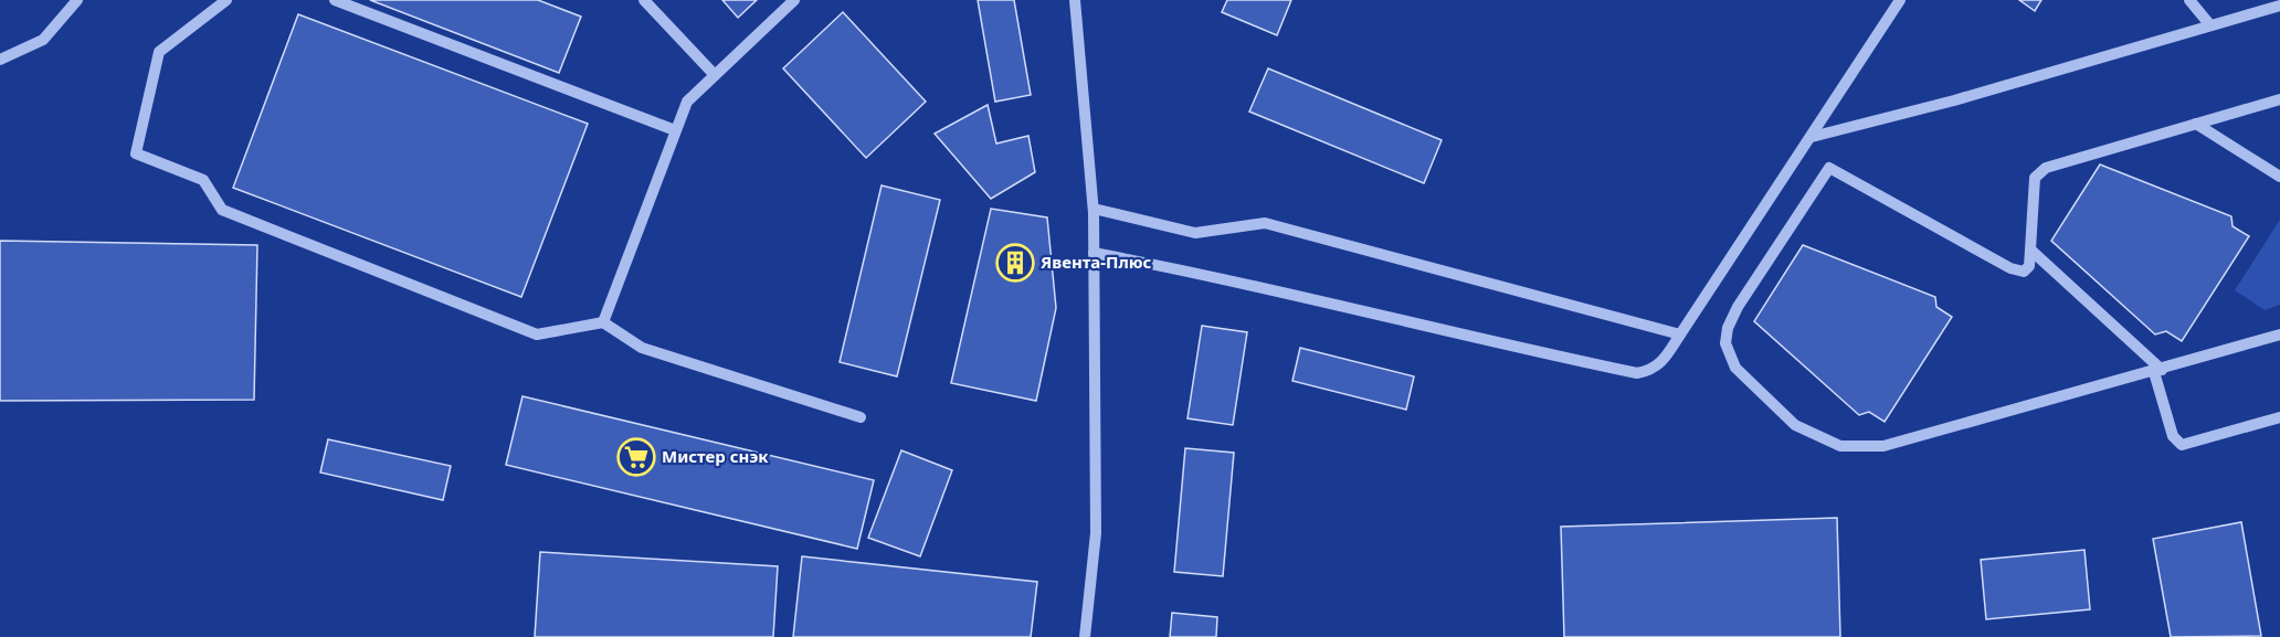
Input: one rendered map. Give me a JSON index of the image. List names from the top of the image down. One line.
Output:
{"places":{"building":["Явента-Плюс"],"supermarket":["Мистер снэк"]}}
